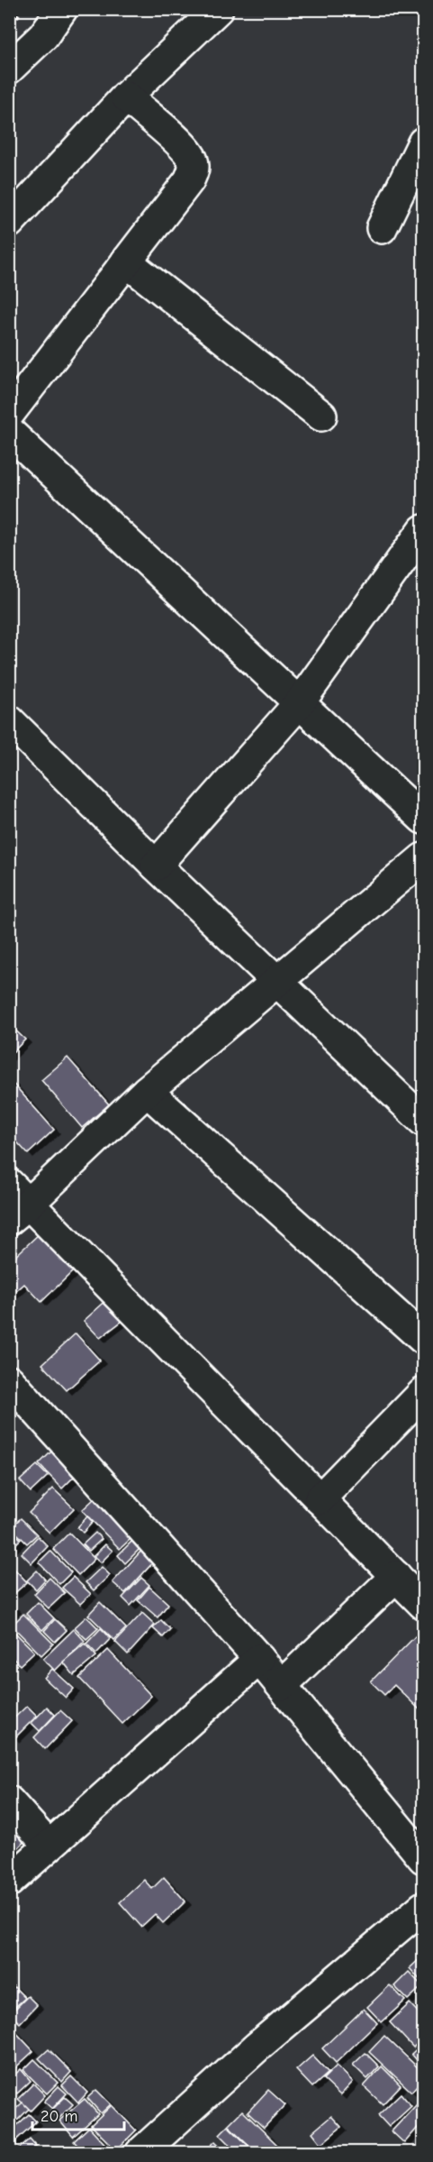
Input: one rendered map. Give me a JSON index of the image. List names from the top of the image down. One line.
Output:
{"scale_bar":"20 m"}
